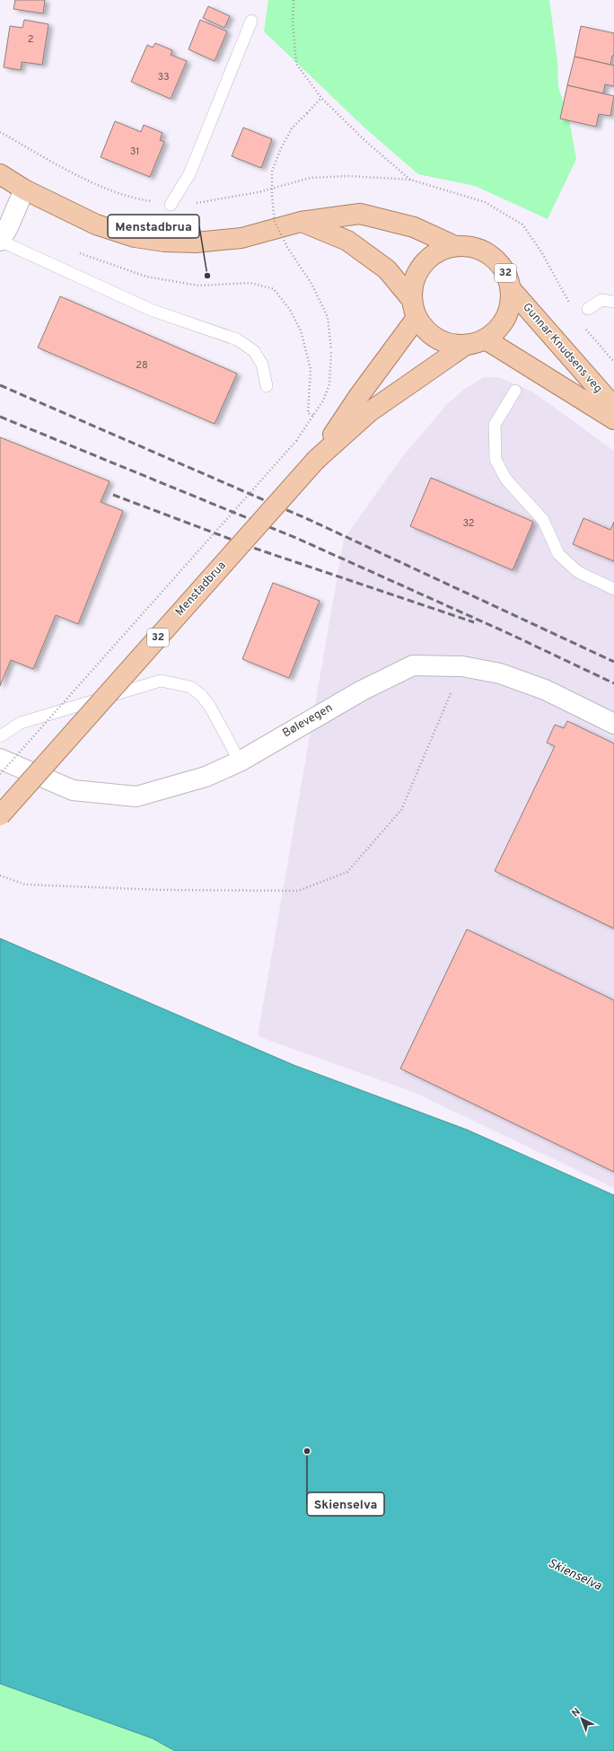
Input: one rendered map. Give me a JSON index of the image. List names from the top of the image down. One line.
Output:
{"streets":{"main road":["32","Gunnar Knudsens veg","Menstadbrua"],"street":["Bølevegen"]},"crossings":[["32","Gunnar Knudsens veg"],["32","Menstadbrua"],["Gunnar Knudsens veg","Menstadbrua"]],"water":["Skienselva"],"places":["Menstadbrua","Skienselva"],"house_numbers":["2","33","31","28","32"],"north":"top left"}
